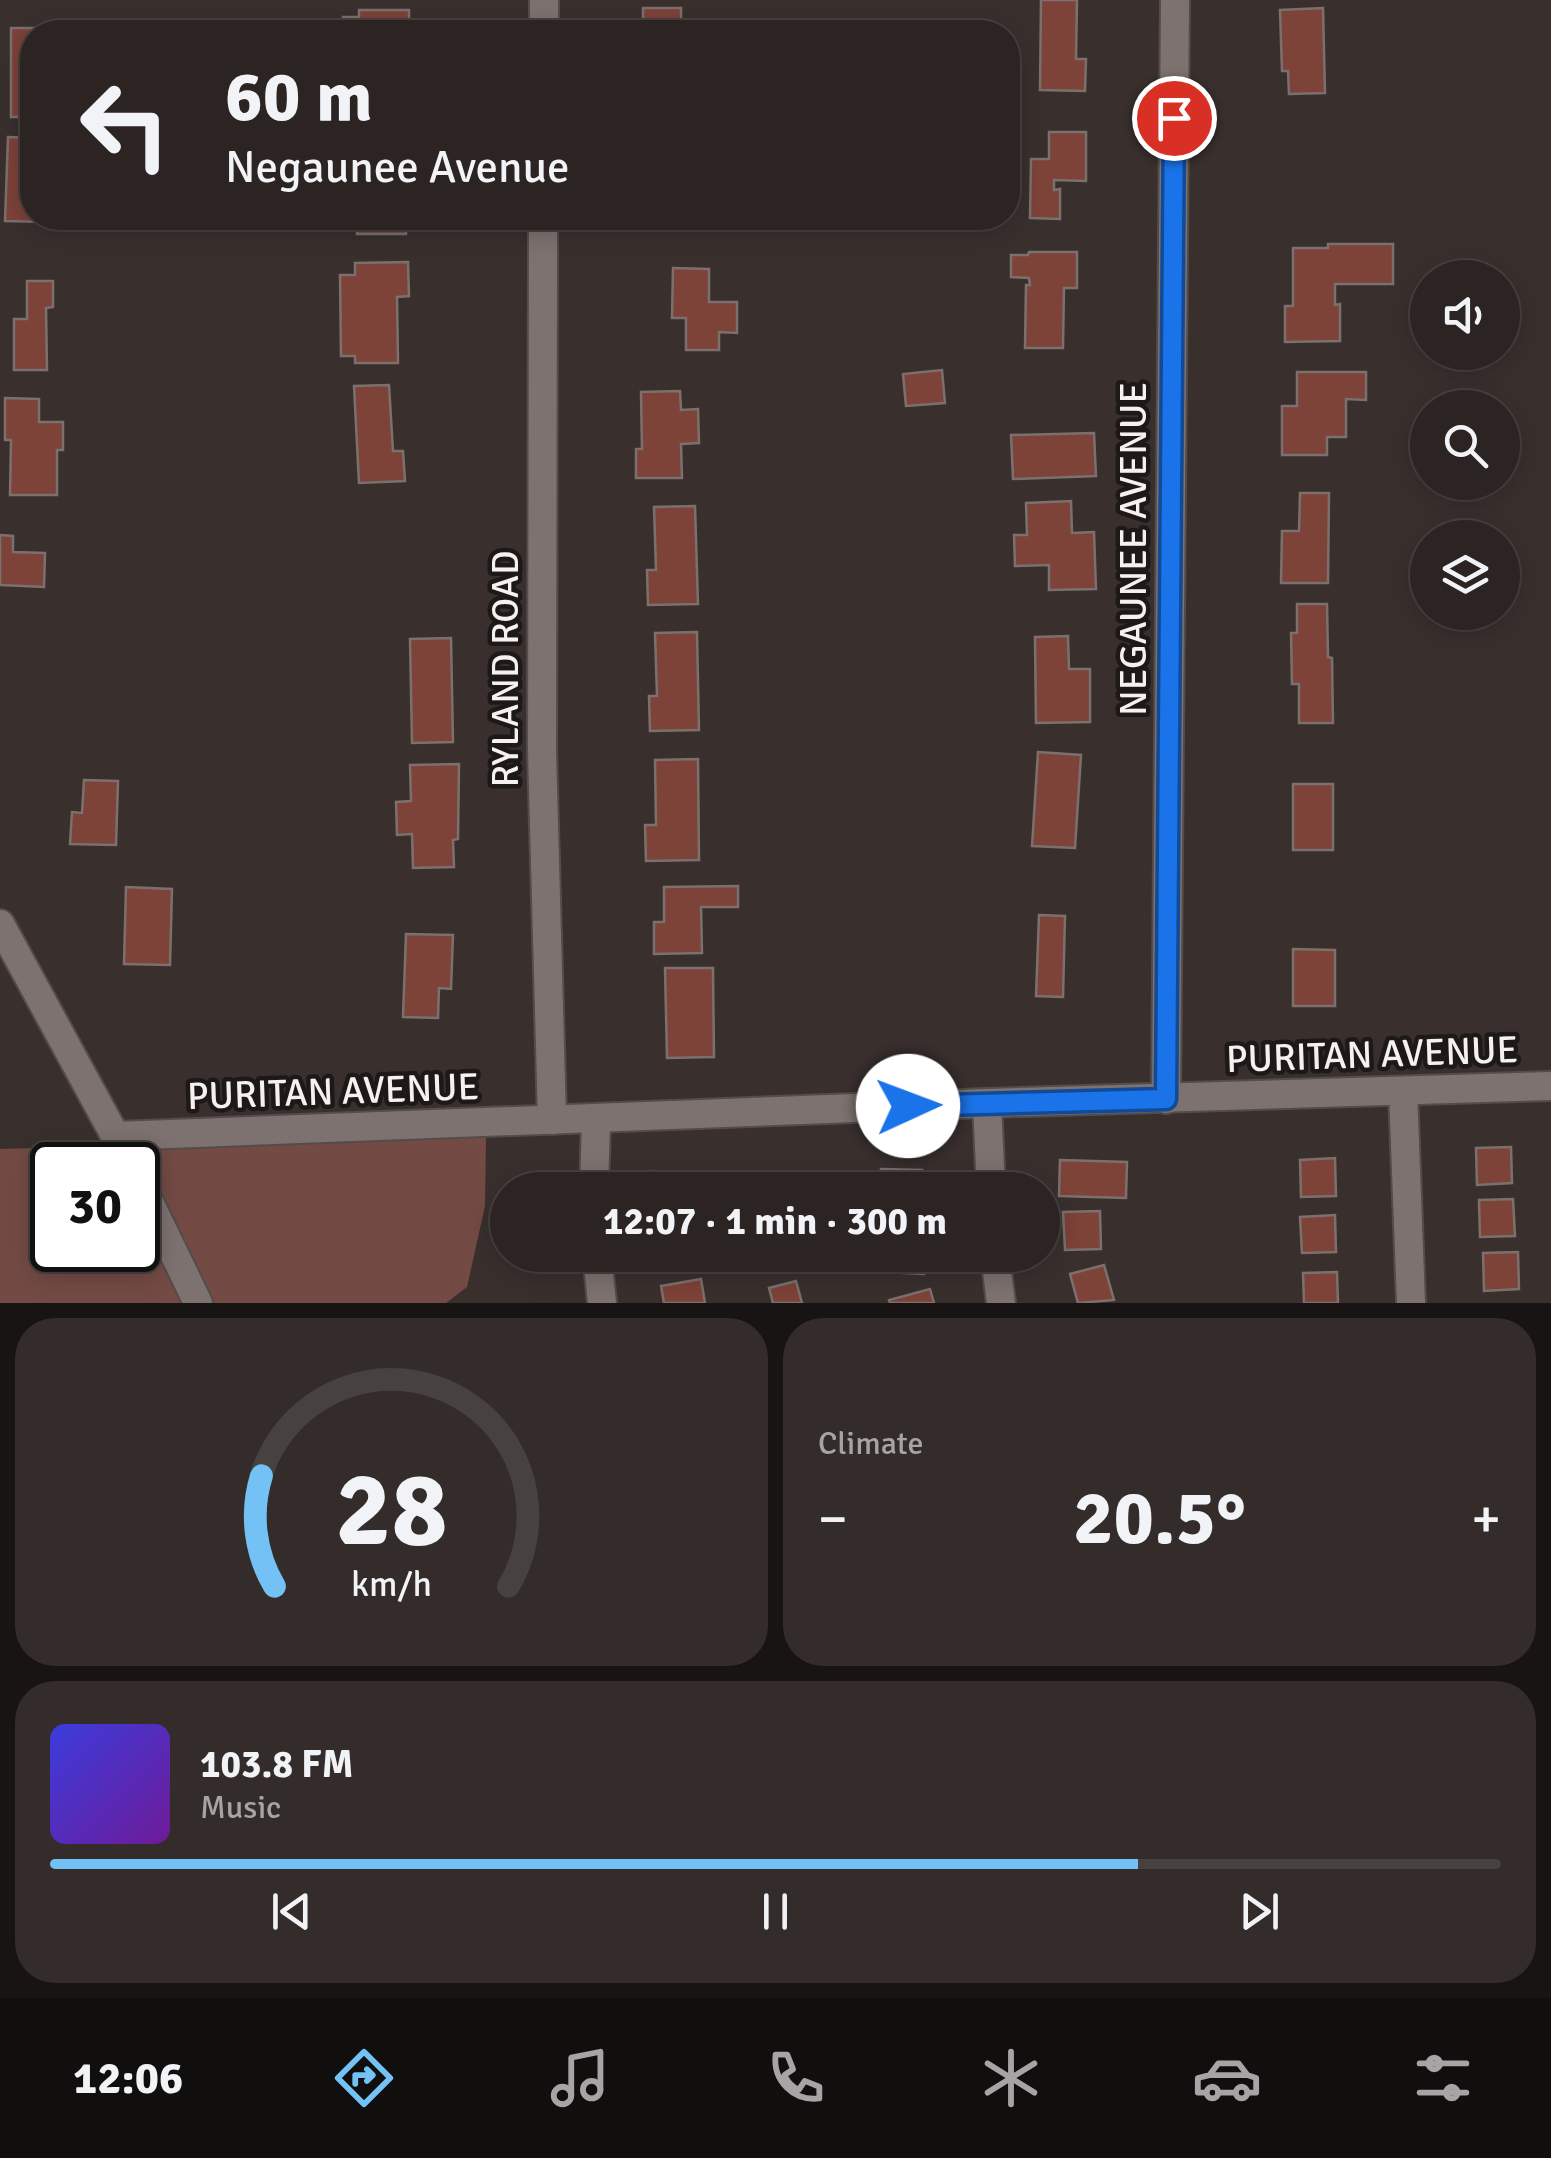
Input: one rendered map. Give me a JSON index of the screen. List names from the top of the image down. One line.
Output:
{"streets":{"street":["NEGAUNEE AVENUE","RYLAND ROAD","PURITAN AVENUE"]},"crossings":[["NEGAUNEE AVENUE","PURITAN AVENUE"],["RYLAND ROAD","PURITAN AVENUE"]],"page":{"turn":["60 m","Negaunee Avenue"],"limit":"30","trip":"12:07 · 1 min · 300 m","tile":"Climate","heat":["−","20.5°","+"],"song":["103.8 FM","Music"],"tabs":"12:06","gauge":["28","km/h"]}}
